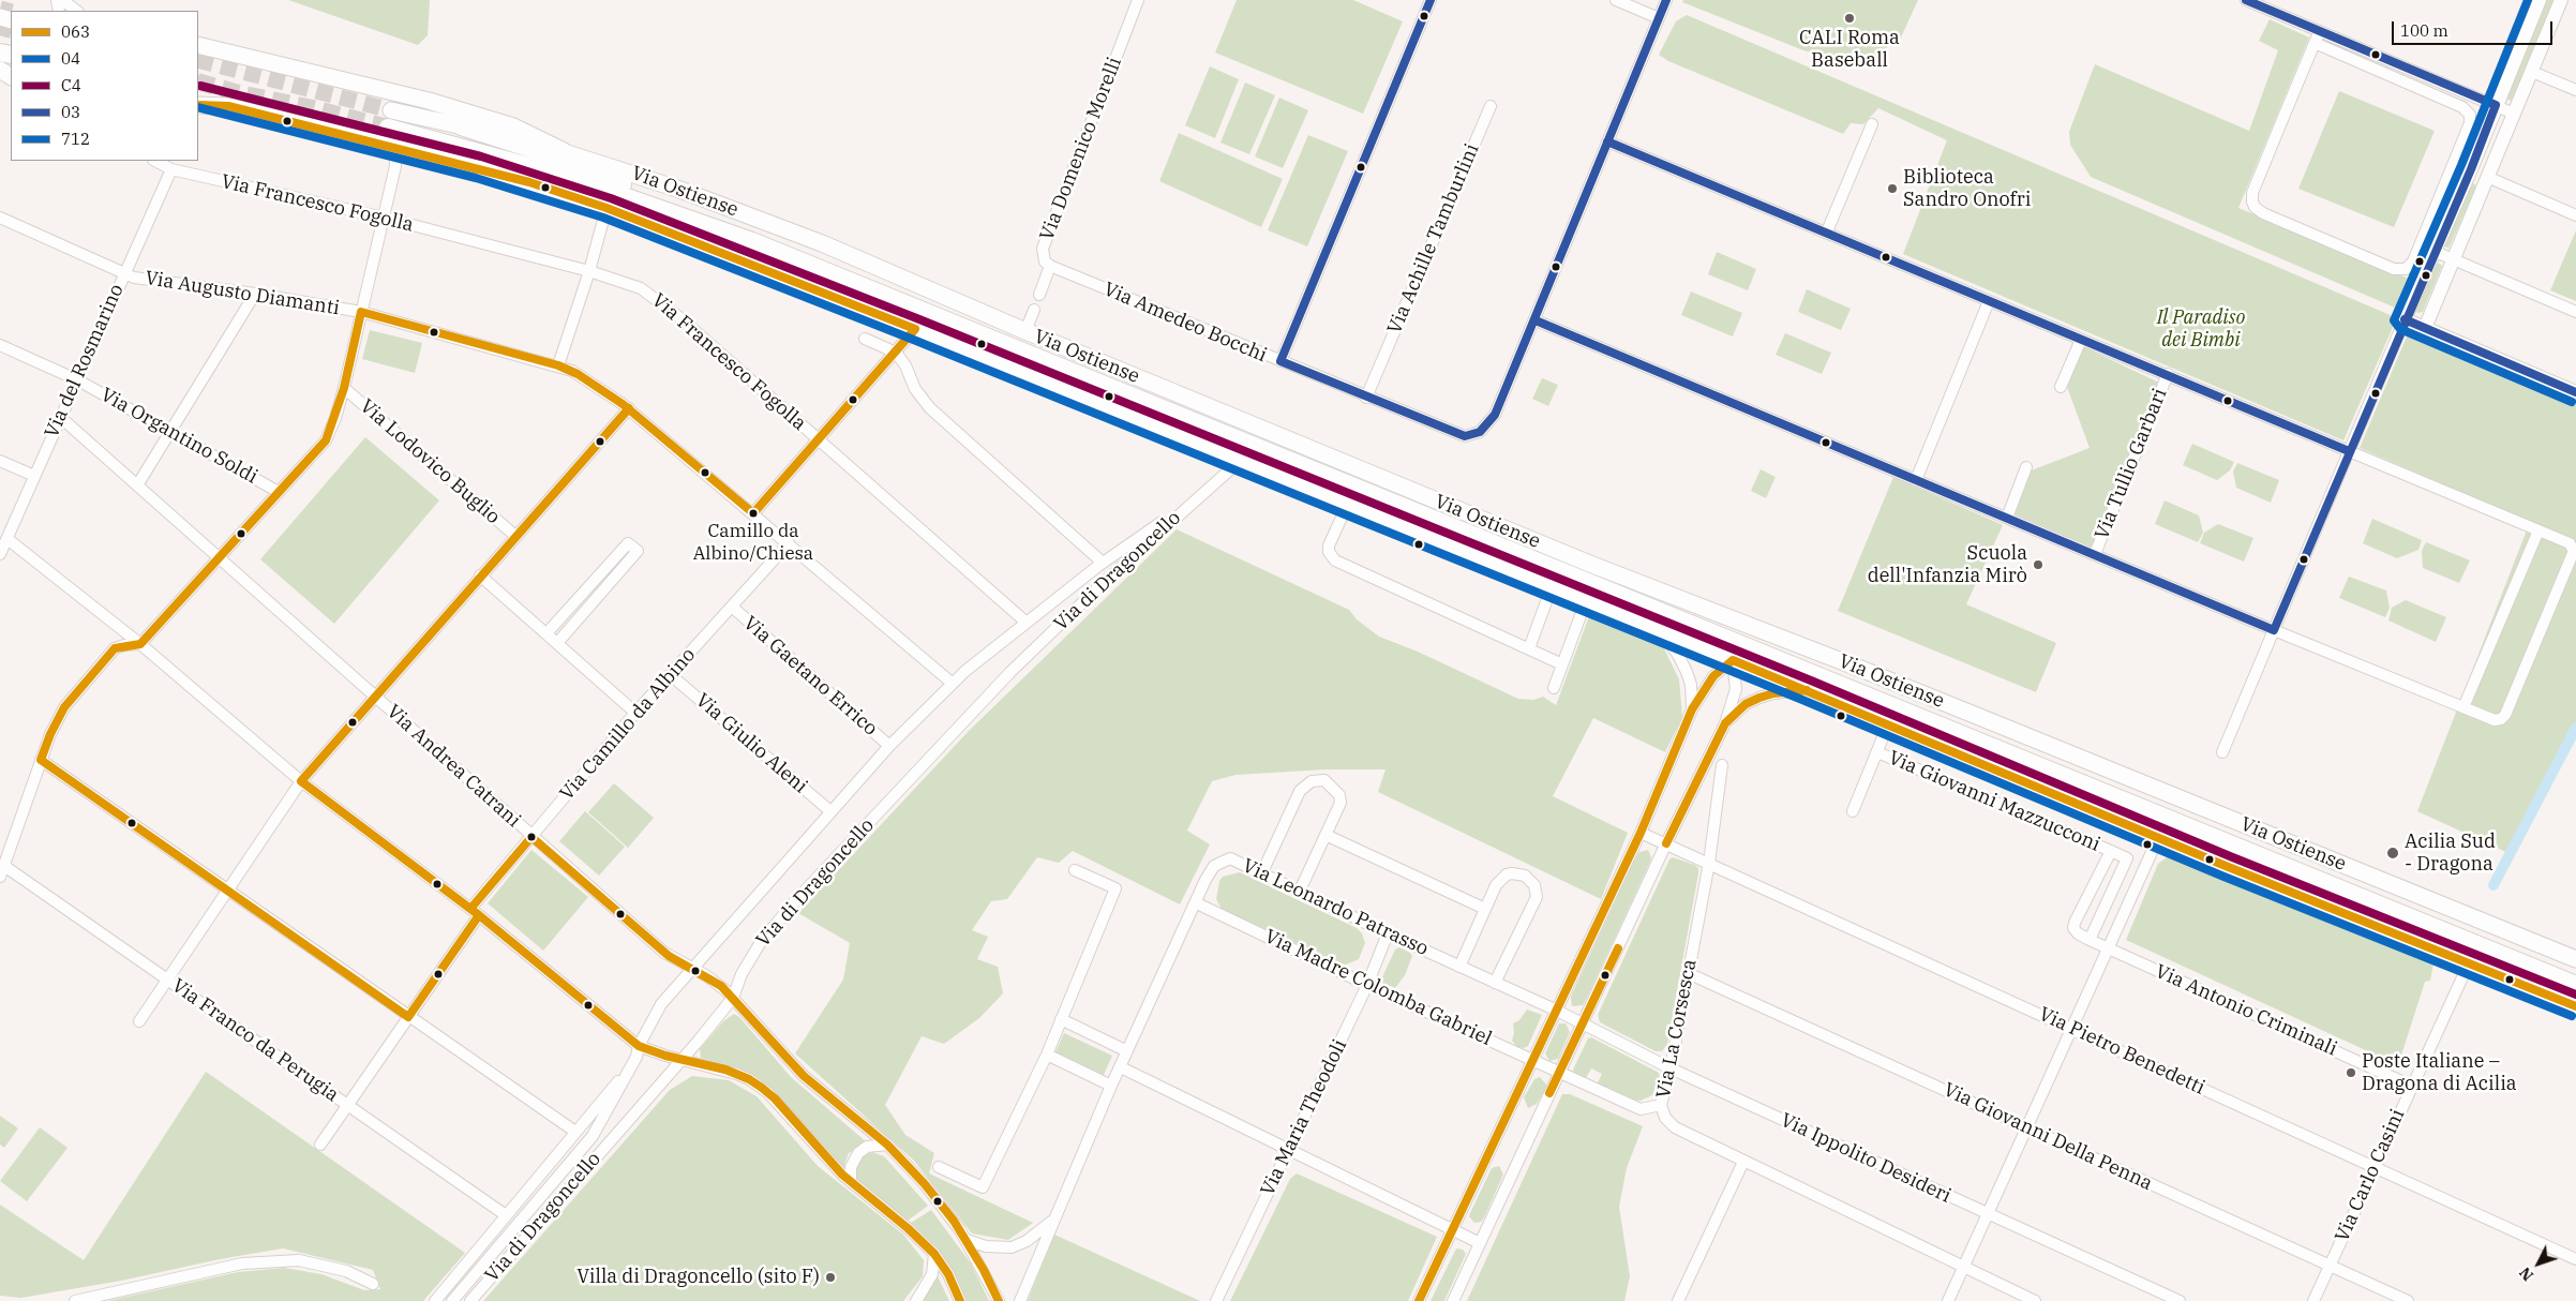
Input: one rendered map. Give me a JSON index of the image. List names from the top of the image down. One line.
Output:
{"streets":{"main road":["Via Ostiense"],"street":["Via Domenico Morelli","Via Francesco Fogolla","Via Achille Tamburlini","Via Augusto Diamanti","Via Amedeo Bocchi","Via del Rosmarino","Via Organtino Soldi","Via Lodovico Buglio","Via Tullio Garbari","Via di Dragoncello","Via Gaetano Errico","Via Camillo da Albino","Via Giulio Aleni","Via Andrea Catrani","Via Giovanni Mazzucconi","Via Leonardo Patrasso","Via Madre Colomba Gabriel","Via Antonio Criminali","Via La Corsesca","Via Franco da Perugia","Via Pietro Benedetti","Via Maria Theodoli","Via Giovanni Della Penna","Via Ippolito Desideri","Via Carlo Casini"]},"crossings":[["Via Domenico Morelli","Via Amedeo Bocchi"],["Via Francesco Fogolla","Via del Rosmarino"],["Via Francesco Fogolla","Via di Dragoncello"],["Via Achille Tamburlini","Via Amedeo Bocchi"],["Via Augusto Diamanti","Via del Rosmarino"],["Via Augusto Diamanti","Via di Dragoncello"],["Via Augusto Diamanti","Via Camillo da Albino"],["Via del Rosmarino","Via Organtino Soldi"],["Via del Rosmarino","Via Andrea Catrani"],["Via di Dragoncello","Via Gaetano Errico"],["Via di Dragoncello","Via Giulio Aleni"],["Via di Dragoncello","Via Andrea Catrani"],["Via di Dragoncello","Via Franco da Perugia"],["Via Gaetano Errico","Via Camillo da Albino"],["Via Camillo da Albino","Via Giulio Aleni"],["Via Camillo da Albino","Via Andrea Catrani"],["Via Camillo da Albino","Via Franco da Perugia"],["Via Andrea Catrani","Via Leonardo Patrasso"],["Via Leonardo Patrasso","Via Madre Colomba Gabriel"],["Via Leonardo Patrasso","Via Maria Theodoli"],["Via Leonardo Patrasso","Via Ippolito Desideri"],["Via Madre Colomba Gabriel","Via La Corsesca"],["Via Madre Colomba Gabriel","Via Maria Theodoli"],["Via Antonio Criminali","Via Carlo Casini"],["Via La Corsesca","Via Pietro Benedetti"],["Via La Corsesca","Via Giovanni Della Penna"],["Via La Corsesca","Via Ippolito Desideri"],["Via Pietro Benedetti","Via Carlo Casini"],["Via Giovanni Della Penna","Via Carlo Casini"]],"parks":["Il Paradiso dei Bimbi"],"places":["CALI Roma Baseball","Biblioteca Sandro Onofri","Camillo da Albino/Chiesa","Scuola dell'Infanzia Mirò","Acilia Sud - Dragona","Poste Italiane – Dragona di Acilia","Villa di Dragoncello (sito F)"],"lines":["transit line 03","transit line 712","transit line C4","transit line 063","transit line 04"],"legend":["063","04","C4","03","712"],"scale_bar":"100 m","north":"bottom left"}
